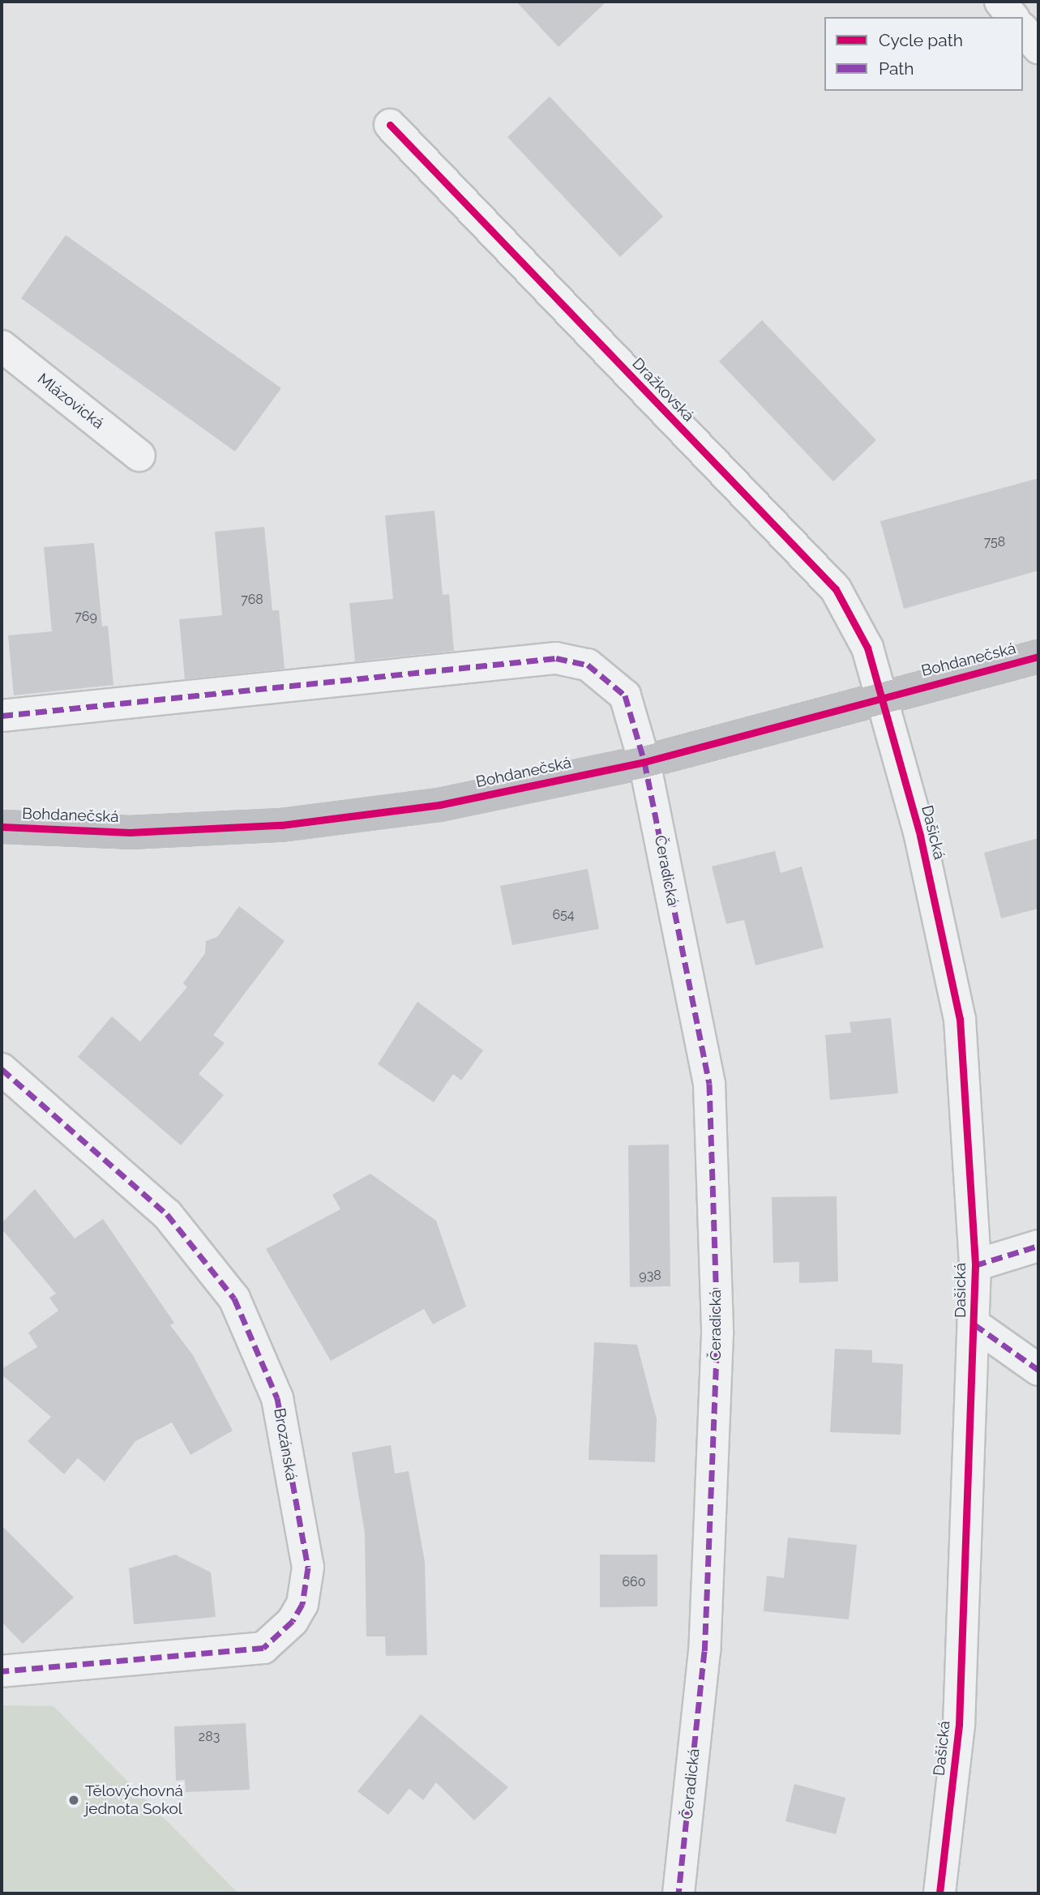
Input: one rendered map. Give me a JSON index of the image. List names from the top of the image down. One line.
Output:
{"streets":{"street":["Dražkovská","Mlázovická","Bohdanečská","Dašická","Čeradická","Brozánská"]},"crossings":[["Dražkovská","Bohdanečská"],["Dražkovská","Dašická"],["Bohdanečská","Dašická"],["Bohdanečská","Čeradická"]],"places":["Tělovýchovná jednota Sokol"],"house_numbers":["758","768","769","654","938","660","283"],"legend":["Cycle path","Path"]}
